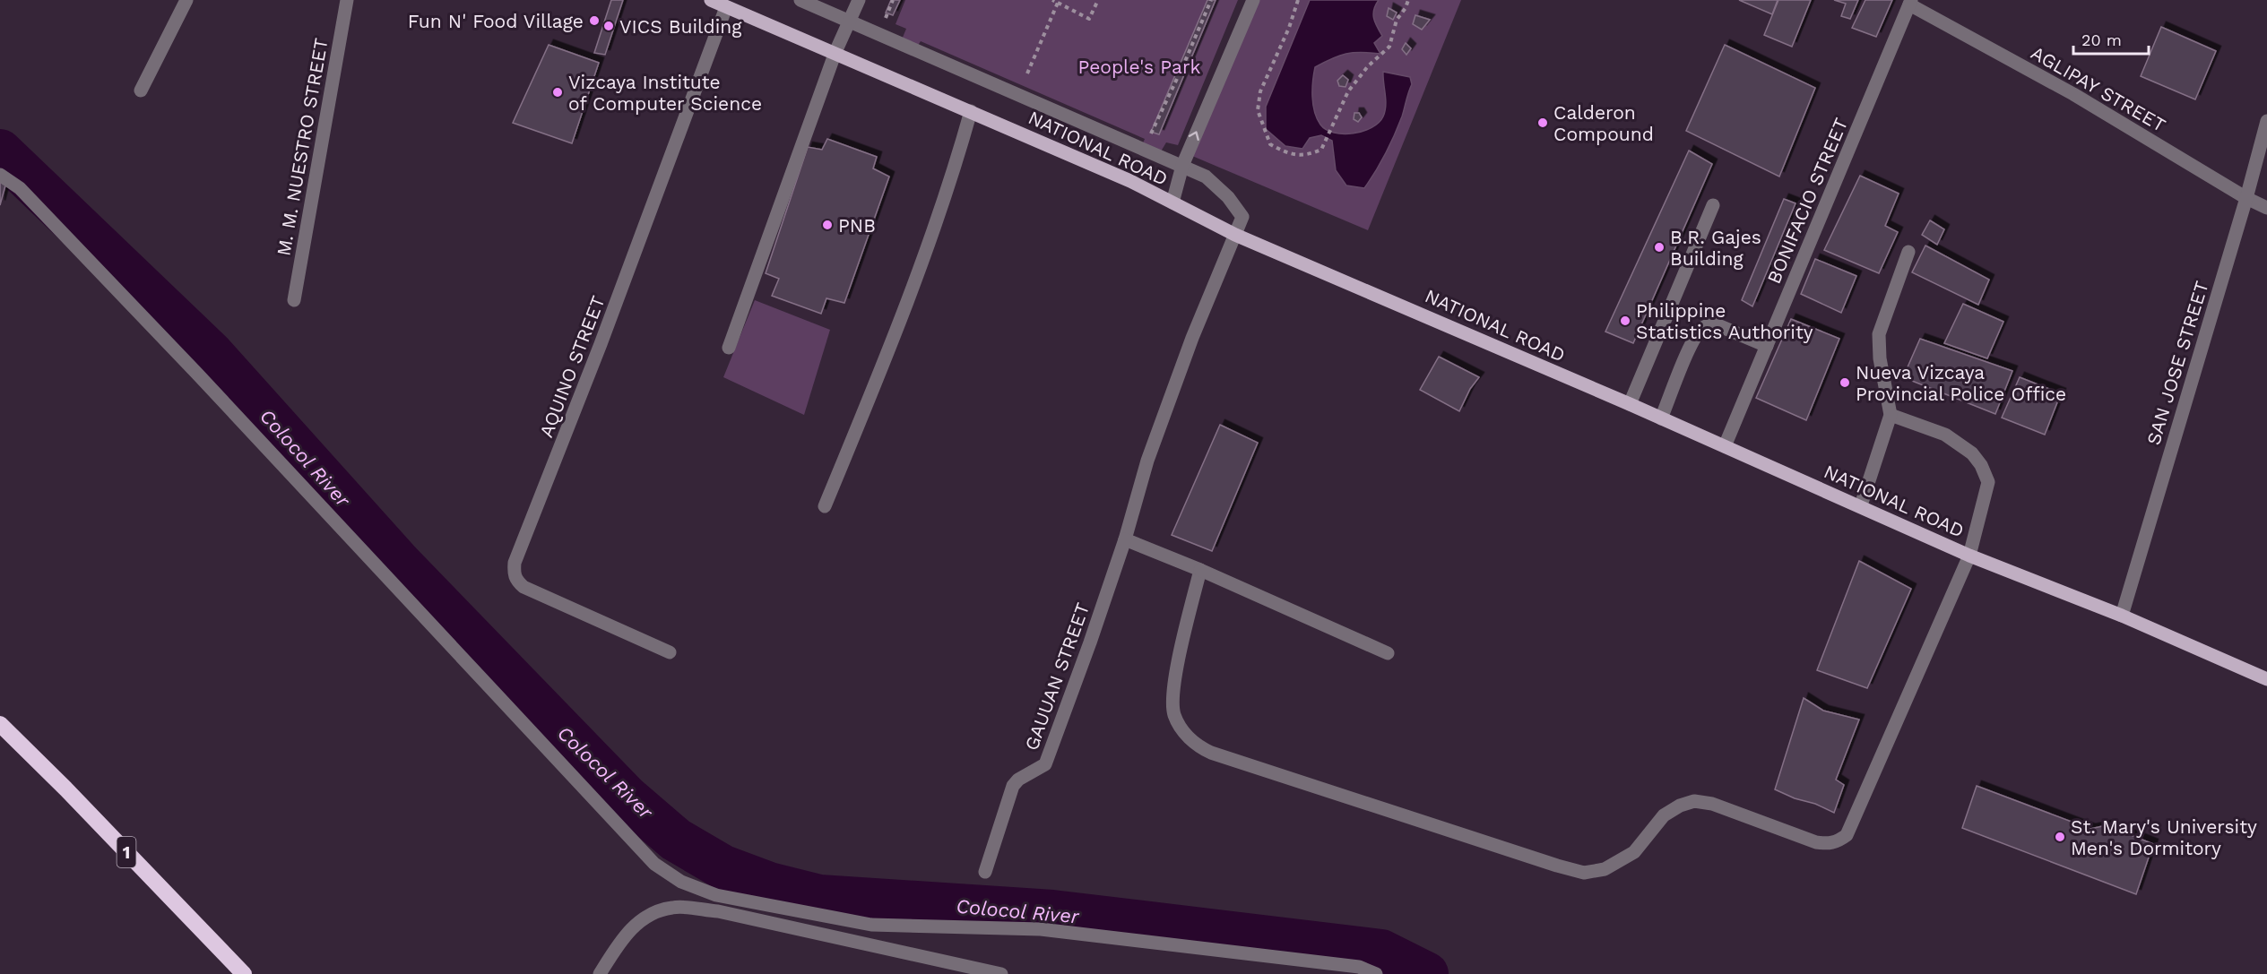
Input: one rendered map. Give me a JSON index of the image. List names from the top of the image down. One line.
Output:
{"streets":{"highway":["1"],"main road":["NATIONAL ROAD"],"street":["AGLIPAY STREET","M. M. NUESTRO STREET","BONIFACIO STREET","SAN JOSE STREET","AQUINO STREET","GAUUAN STREET"]},"crossings":[["AGLIPAY STREET","BONIFACIO STREET"],["AGLIPAY STREET","SAN JOSE STREET"],["NATIONAL ROAD","BONIFACIO STREET"],["NATIONAL ROAD","SAN JOSE STREET"],["NATIONAL ROAD","AQUINO STREET"],["NATIONAL ROAD","GAUUAN STREET"]],"water":["Colocol River"],"parks":["People's Park"],"places":["Fun N' Food Village","VICS Building","Vizcaya Institute of Computer Science","Calderon Compound","PNB","B.R. Gajes Building","Philippine Statistics Authority","Nueva Vizcaya Provincial Police Office","St. Mary's University Men's Dormitory"],"scale_bar":"20 m"}
